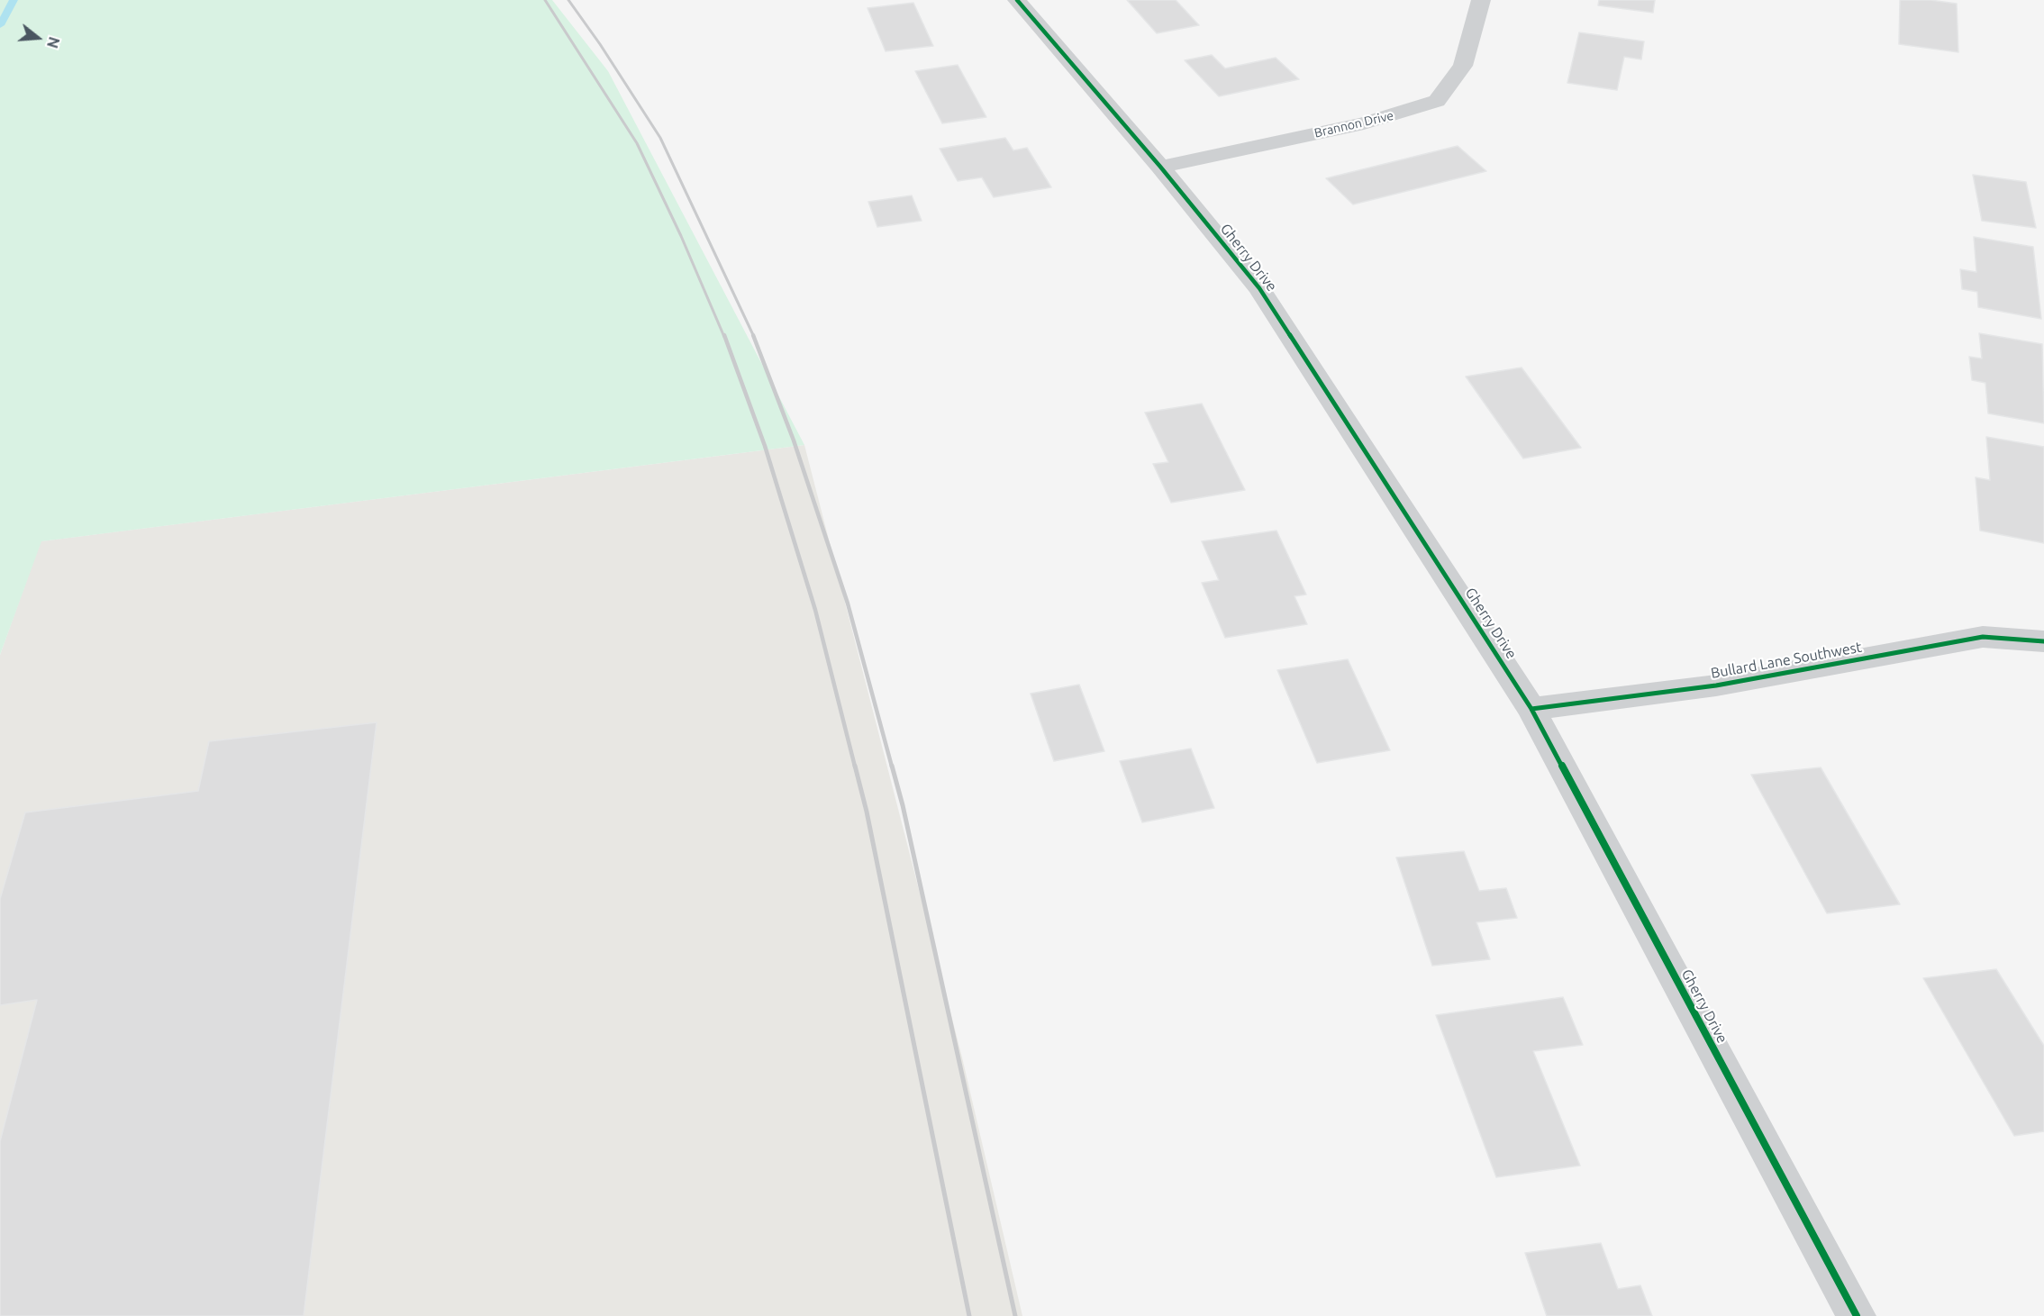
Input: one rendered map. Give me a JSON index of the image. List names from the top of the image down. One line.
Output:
{"streets":{"street":["Brannon Drive","Gherry Drive","Bullard Lane Southwest"]},"crossings":[["Brannon Drive","Gherry Drive"],["Gherry Drive","Bullard Lane Southwest"]],"north":"right"}
